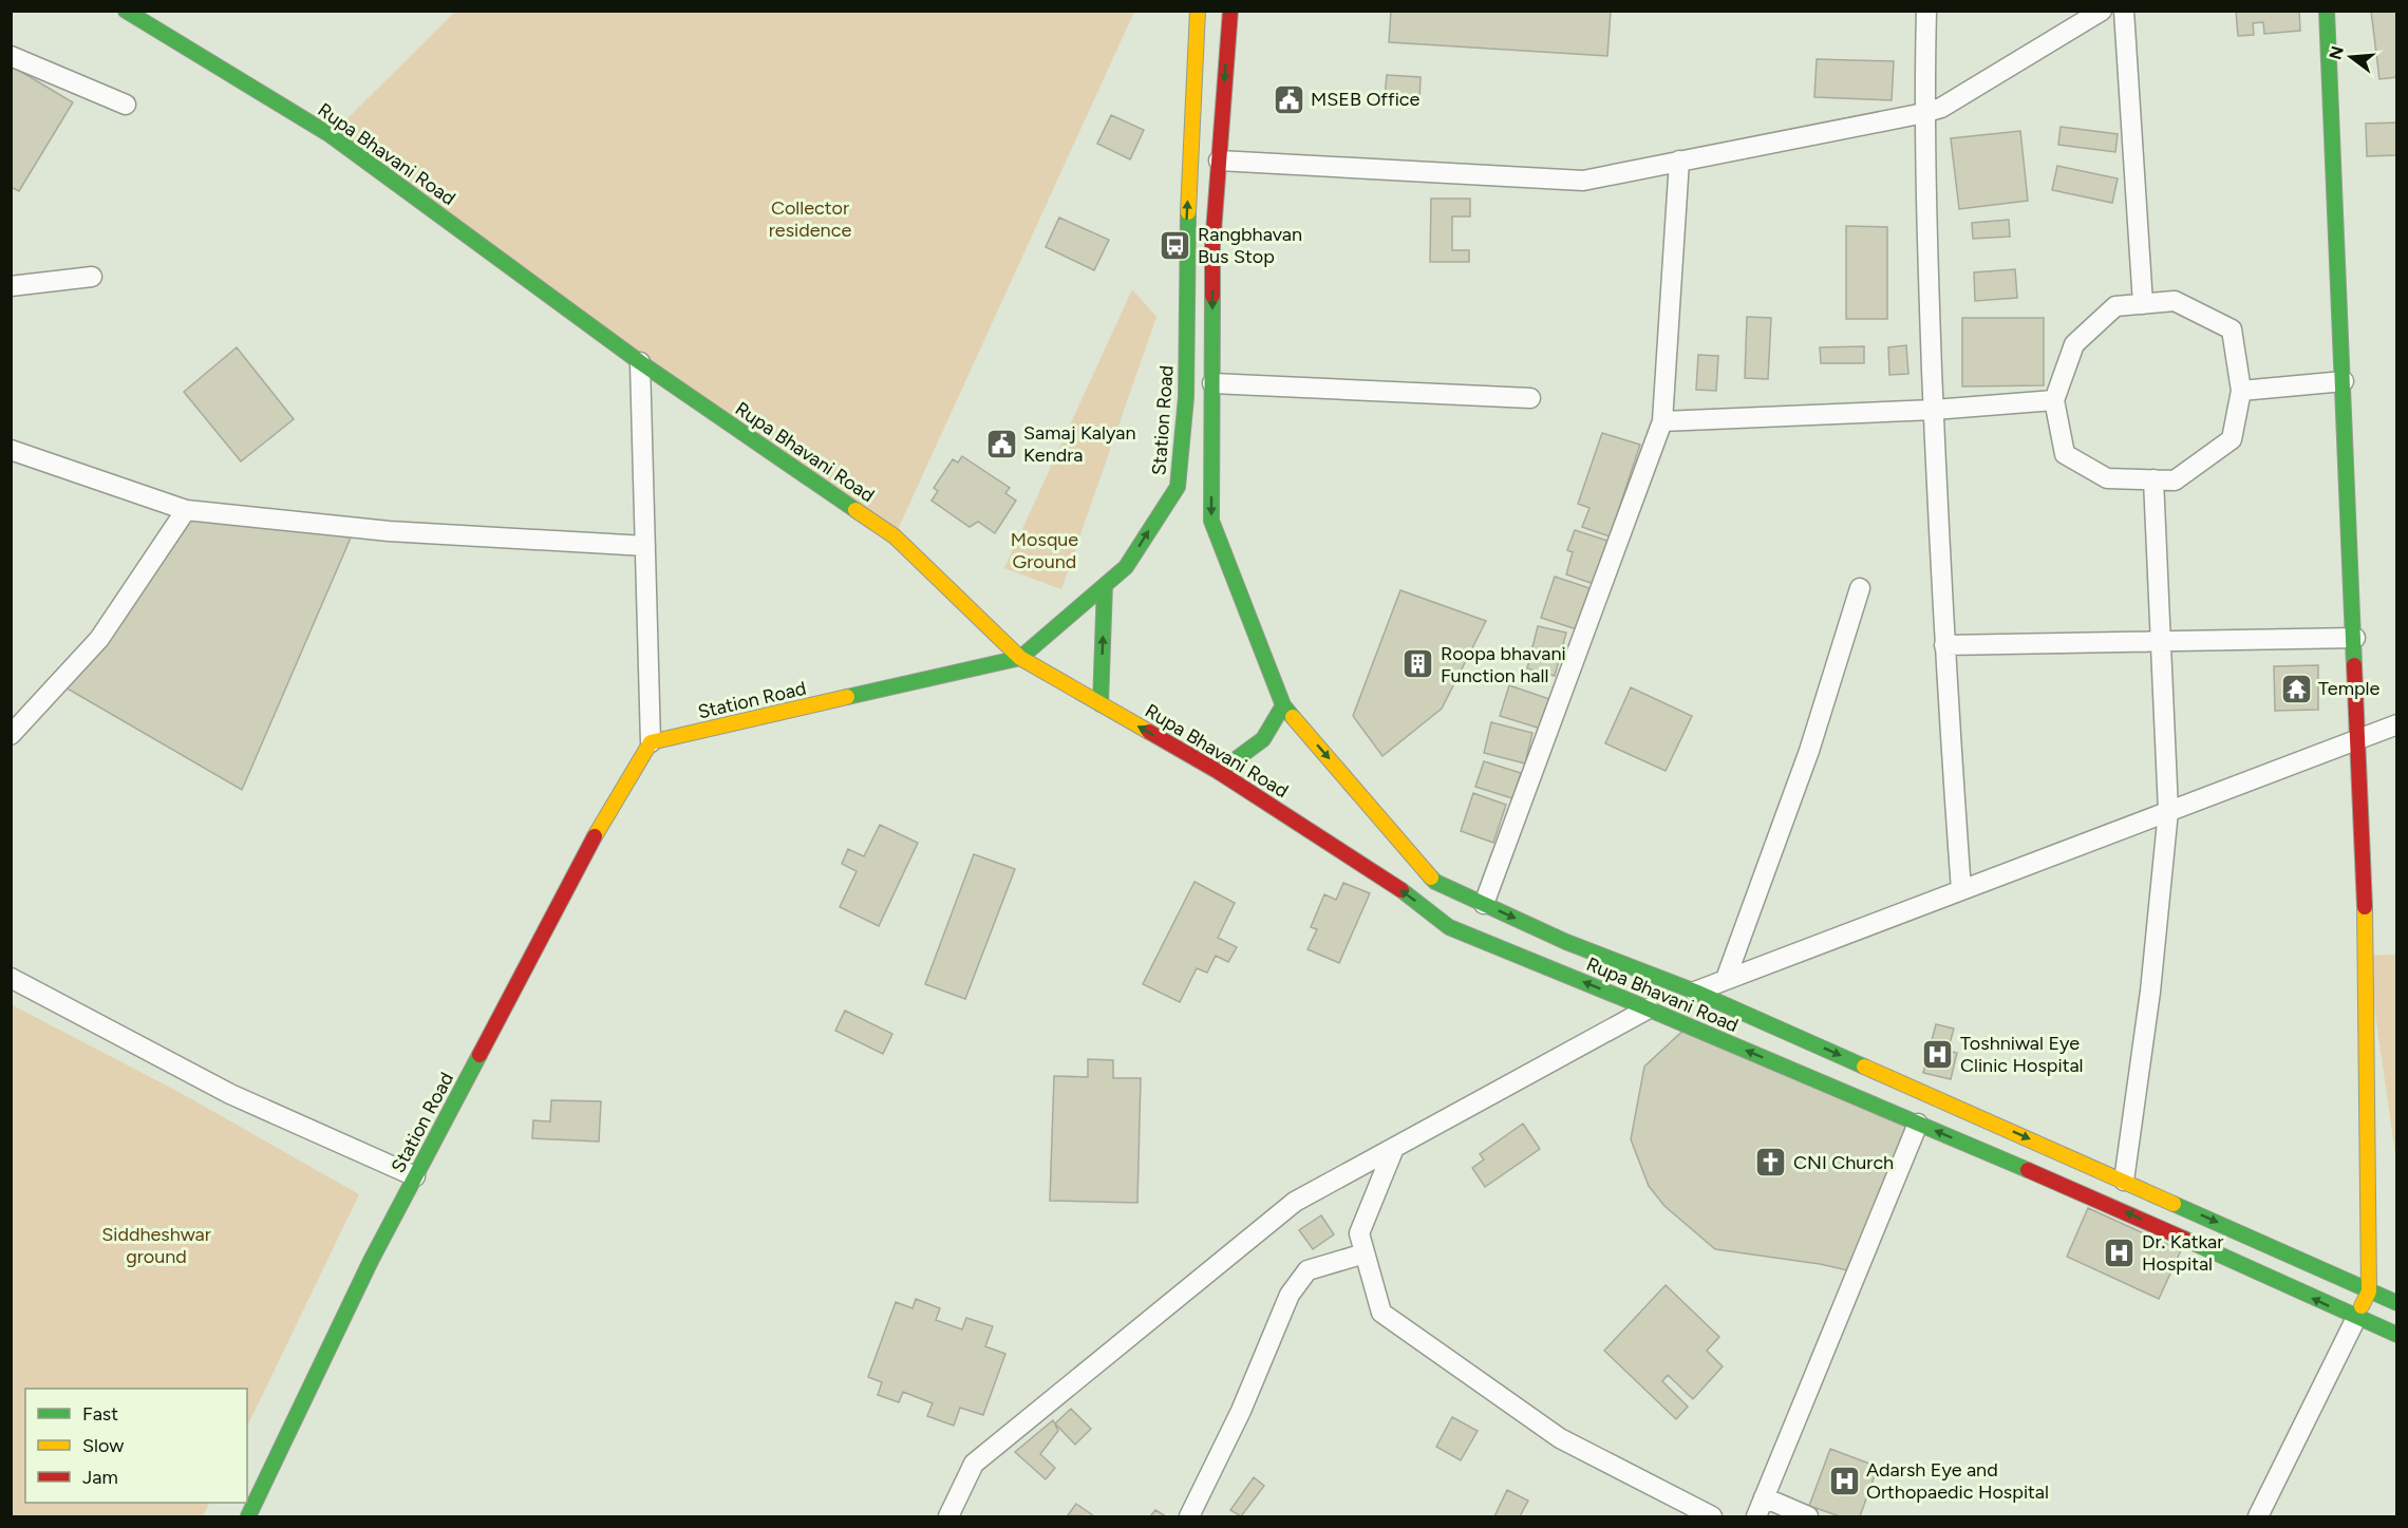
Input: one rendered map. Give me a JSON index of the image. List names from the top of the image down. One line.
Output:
{"streets":{"main road":["Rupa Bhavani Road","Station Road"]},"crossings":[["Rupa Bhavani Road","Station Road"]],"parks":["Collector residence","Mosque Ground","Siddheshwar ground"],"places":{"public building":["MSEB Office","Samaj Kalyan Kendra"],"bus stop":["Rangbhavan Bus Stop"],"building":["Roopa bhavani Function hall"],"temple":["Temple"],"hospital":["Toshniwal Eye Clinic Hospital","Dr. Katkar Hospital","Adarsh Eye and Orthopaedic Hospital"],"church":["CNI Church"]},"legend":["Fast","Slow","Jam"],"north":"left"}
